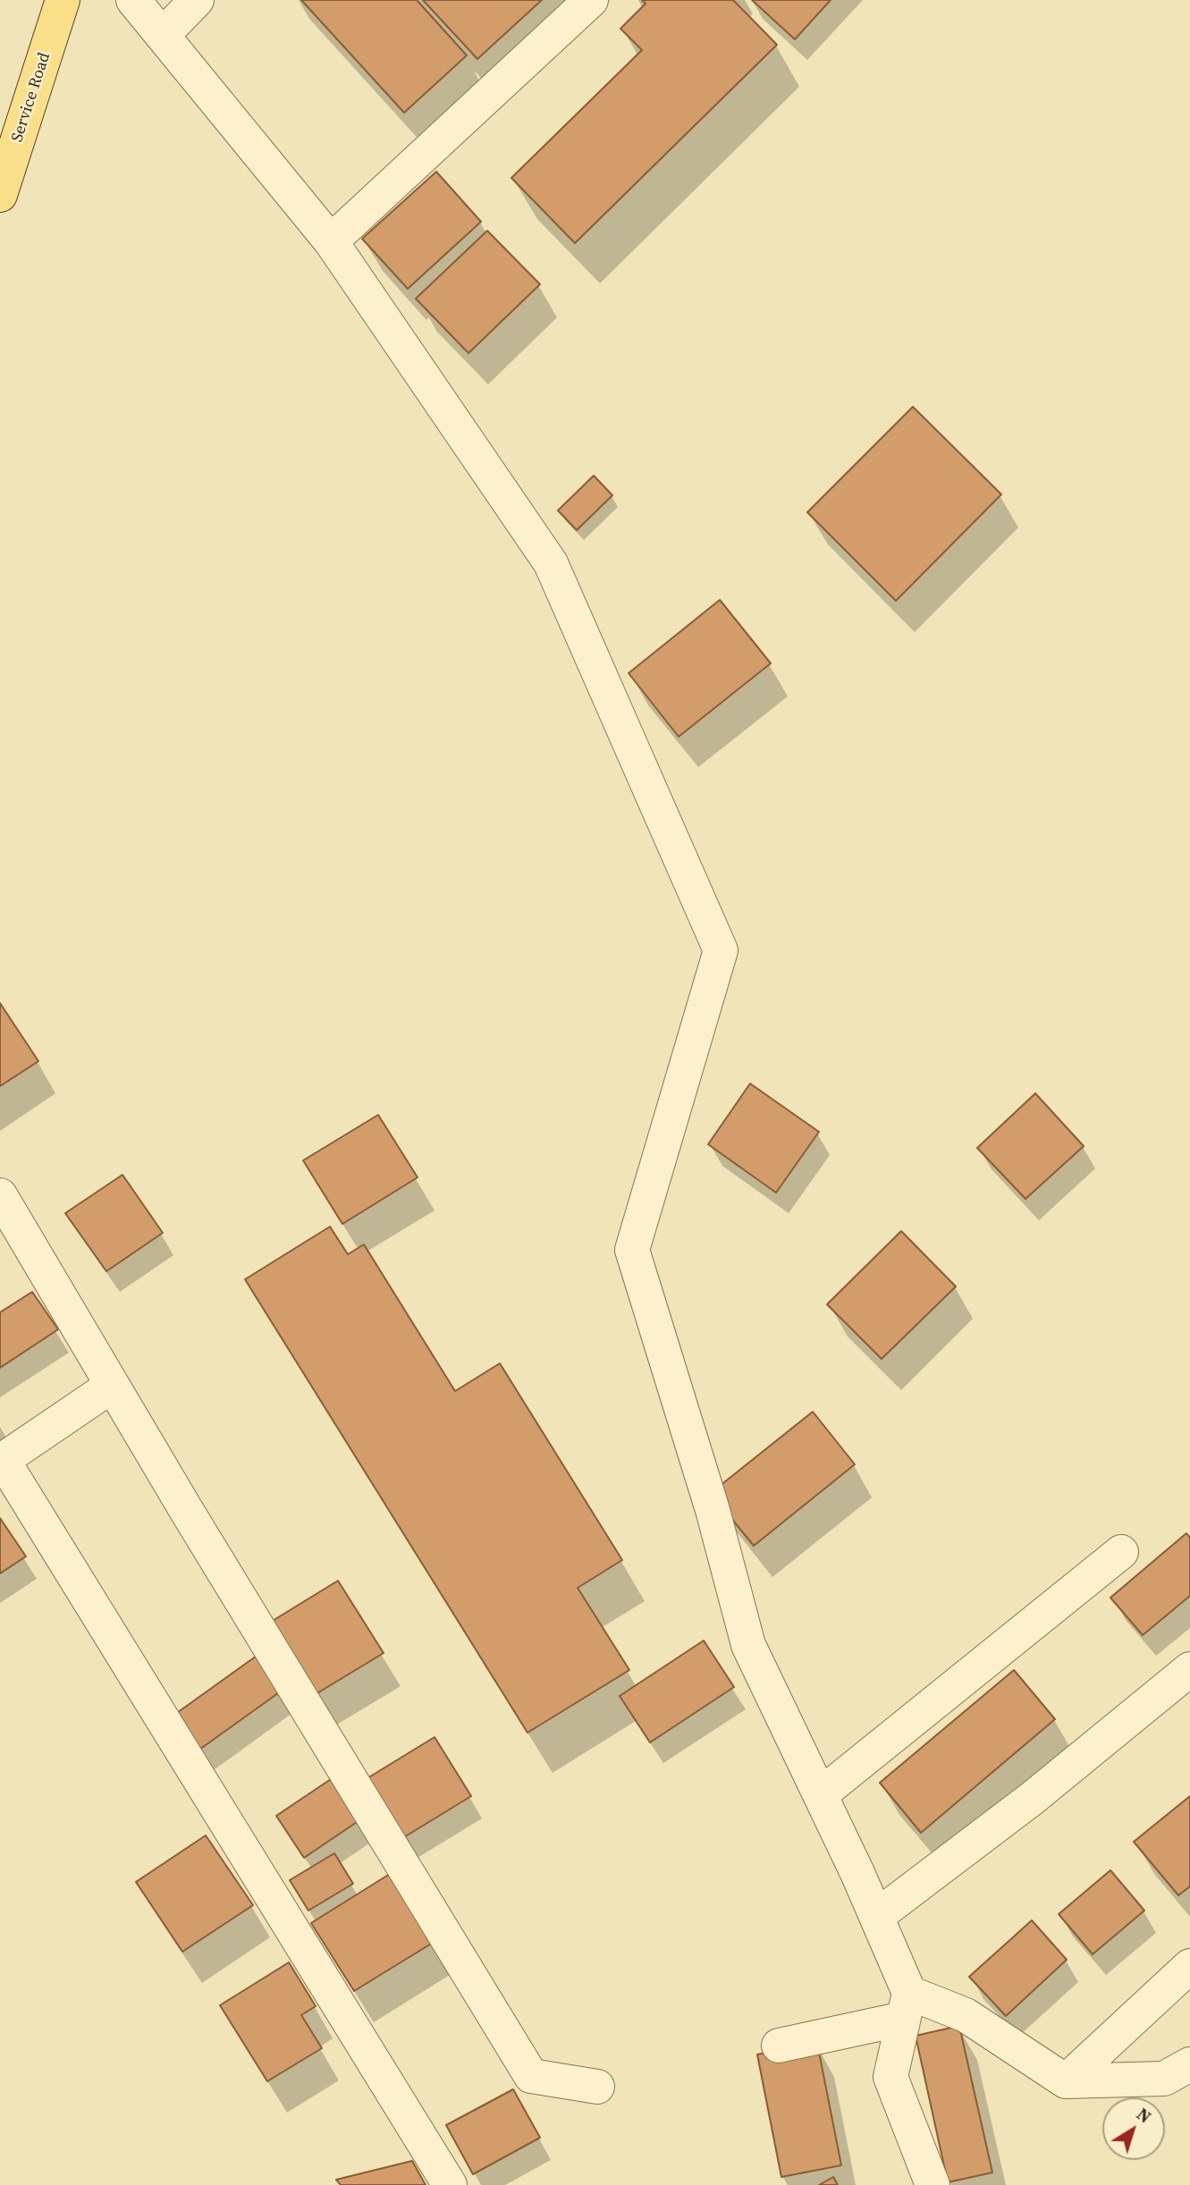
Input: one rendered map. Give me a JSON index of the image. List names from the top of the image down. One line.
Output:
{"streets":{"main road":["Service Road"]},"north":"top right"}
